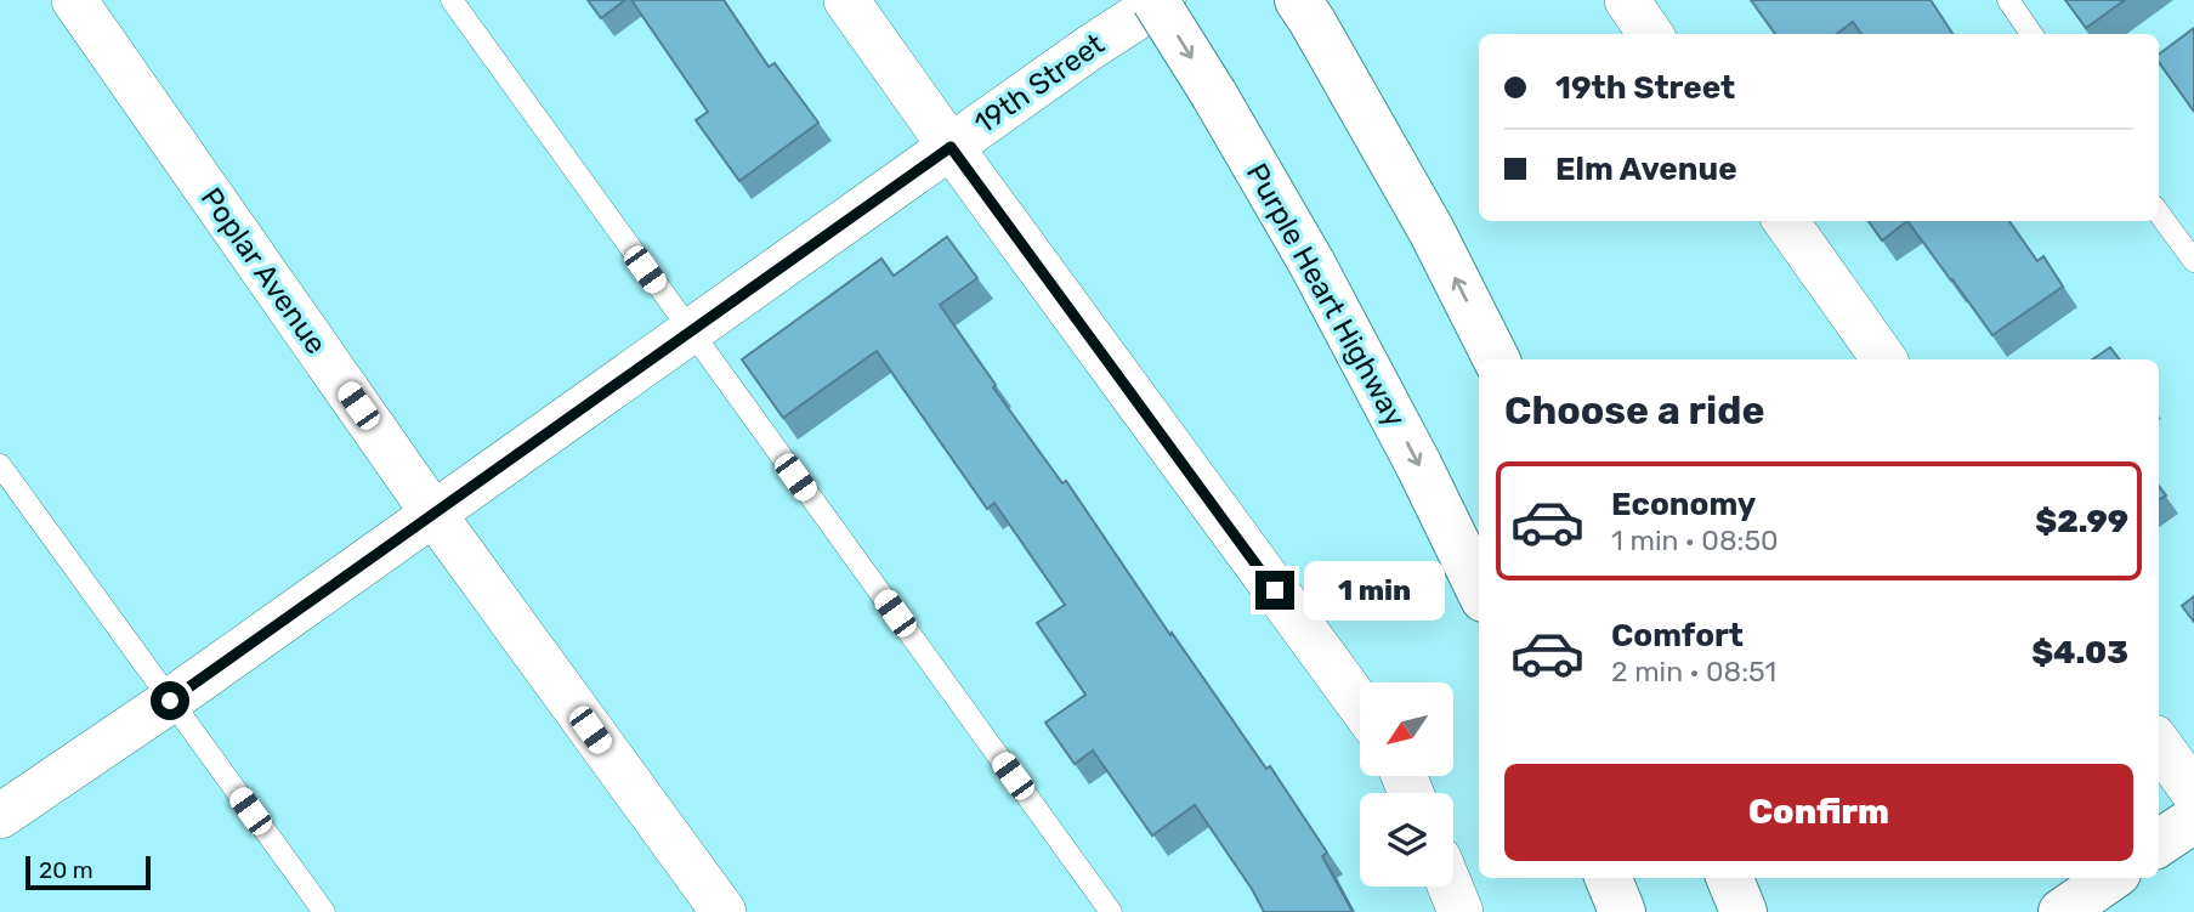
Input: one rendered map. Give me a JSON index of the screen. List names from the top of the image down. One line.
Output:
{"streets":{"main road":["Purple Heart Highway"],"street":["19th Street","Poplar Avenue"]},"crossings":[["19th Street","Poplar Avenue"]],"scale_bar":"20 m","north":"bottom left","page":{"banner":["19th Street","Elm Avenue"],"heading":"Choose a ride","list":[{"name":"Economy","note":"1 min · 08:50","value":"$2.99"},{"name":"Comfort","note":"2 min · 08:51","value":"$4.03"}],"bubble":"1 min","buttons":"Confirm","scale":"20 m"}}
